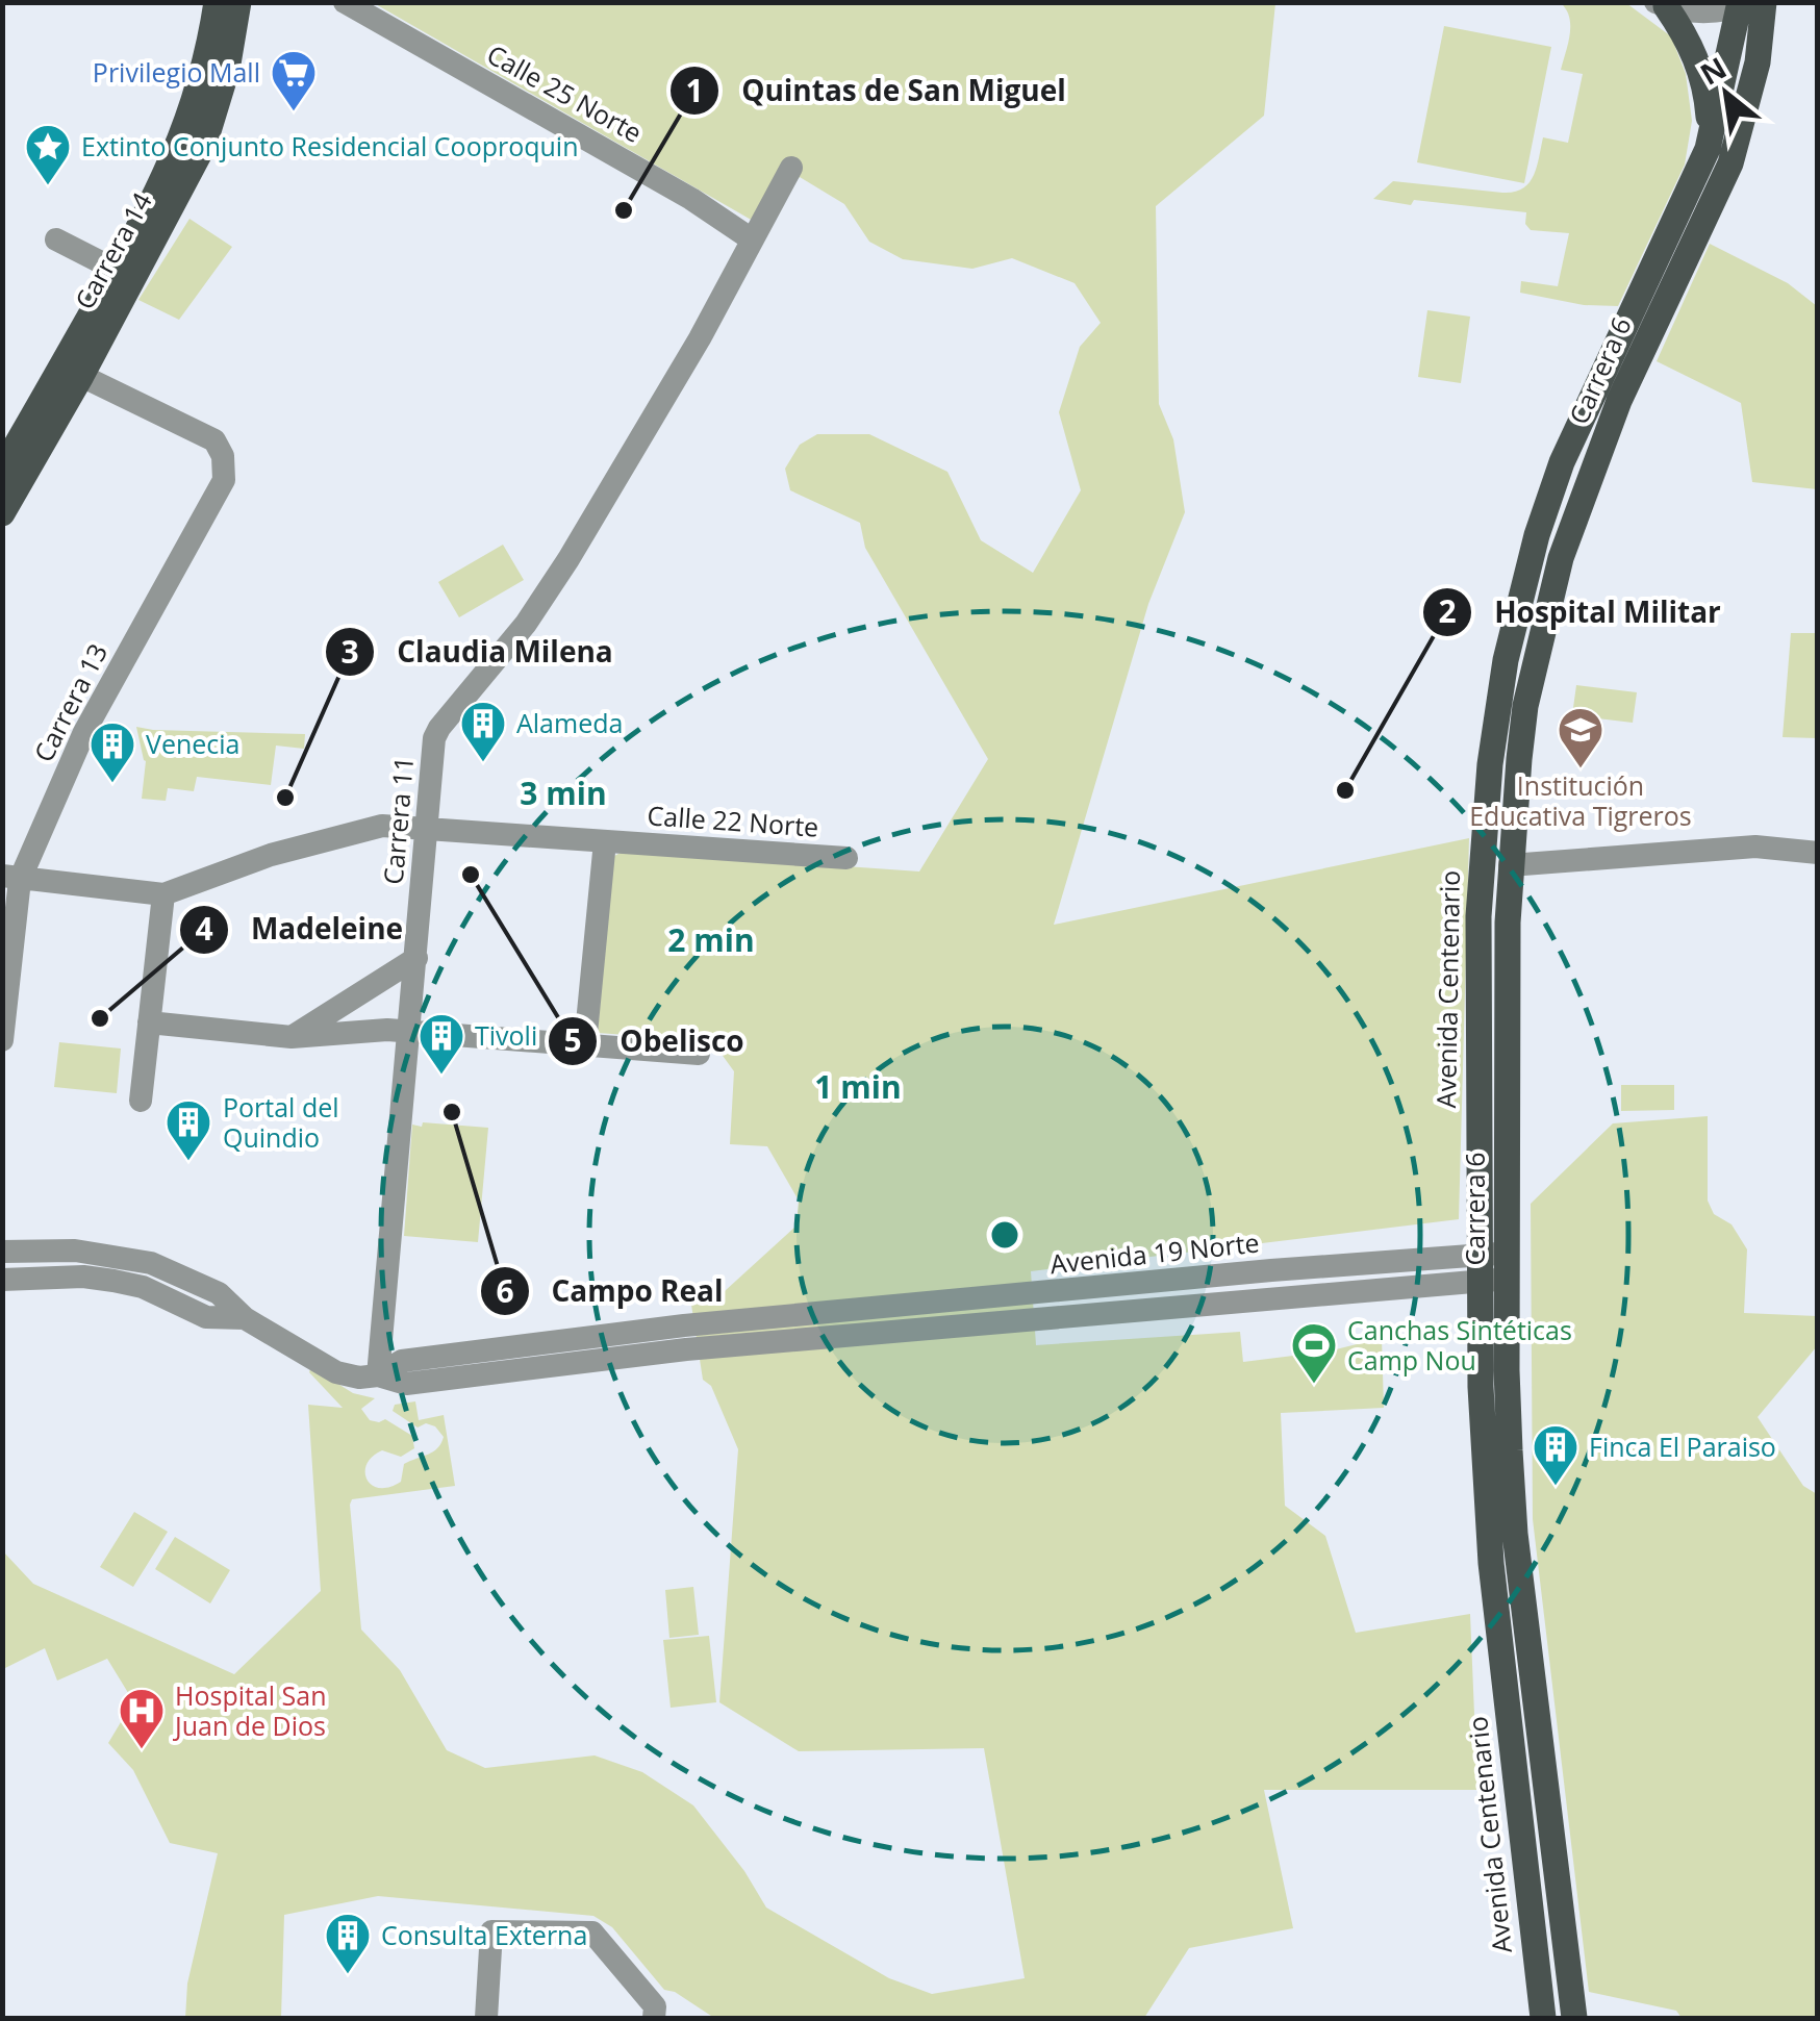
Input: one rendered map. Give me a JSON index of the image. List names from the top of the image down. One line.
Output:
{"streets":{"main road":["Carrera 14","Carrera 6","Avenida Centenario"],"street":["Calle 25 Norte","Carrera 13","Carrera 11","Calle 22 Norte","Avenida 19 Norte"]},"crossings":[["Calle 25 Norte","Carrera 11"],["Carrera 14","Carrera 13"],["Carrera 6","Avenida Centenario"],["Carrera 6","Avenida 19 Norte"],["Carrera 13","Calle 22 Norte"],["Carrera 11","Calle 22 Norte"],["Carrera 11","Avenida 19 Norte"],["Avenida Centenario","Avenida 19 Norte"]],"places":{"supermarket":["Privilegio Mall"],"place":["Extinto Conjunto Residencial Cooproquin"],"other":["Quintas de San Miguel","Hospital Militar","Claudia Milena","Obelisco","Madeleine","Campo Real"],"building":["Alameda","Venecia","Tivoli","Portal del Quindio","Finca El Paraiso","Consulta Externa"],"school or university":["Institución Educativa Tigreros"],"sports":["Canchas Sintéticas Camp Nou"],"hospital":["Hospital San Juan de Dios"]},"north":"top left","rings":["3 min","2 min","1 min"]}
